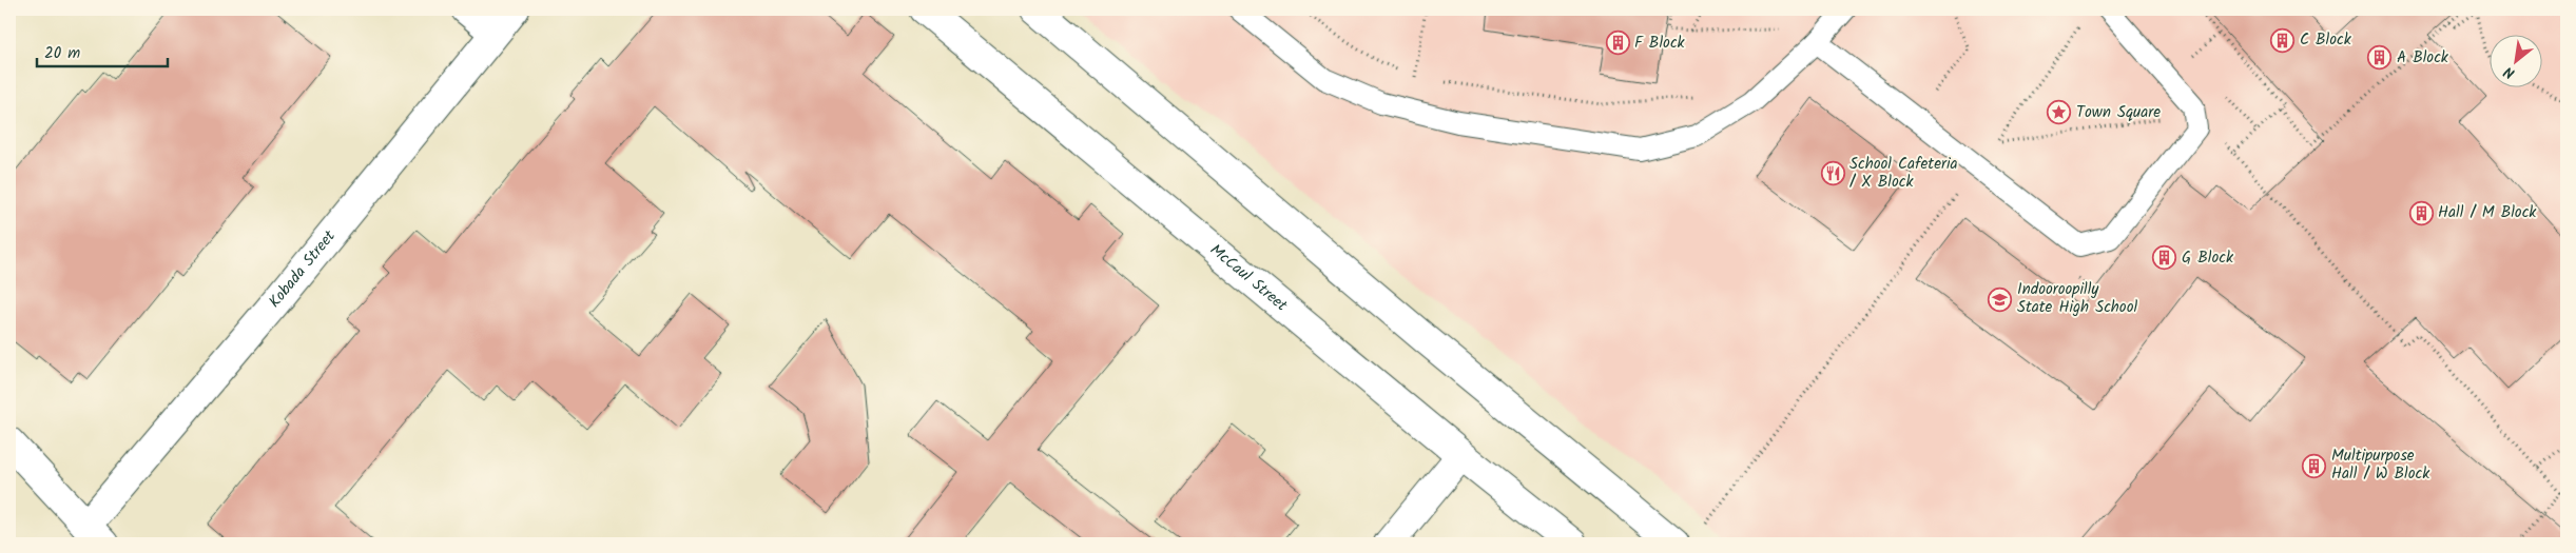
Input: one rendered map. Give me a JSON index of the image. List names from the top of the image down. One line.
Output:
{"streets":{"street":["Kobada Street","McCaul Street"]},"places":{"building":["C Block","F Block","A Block","Hall / M Block","G Block","Multipurpose Hall / W Block"],"place":["Town Square"],"restaurant":["School Cafeteria / X Block"],"school or university":["Indooroopilly State High School"]},"scale_bar":"20 m","north":"bottom left"}
